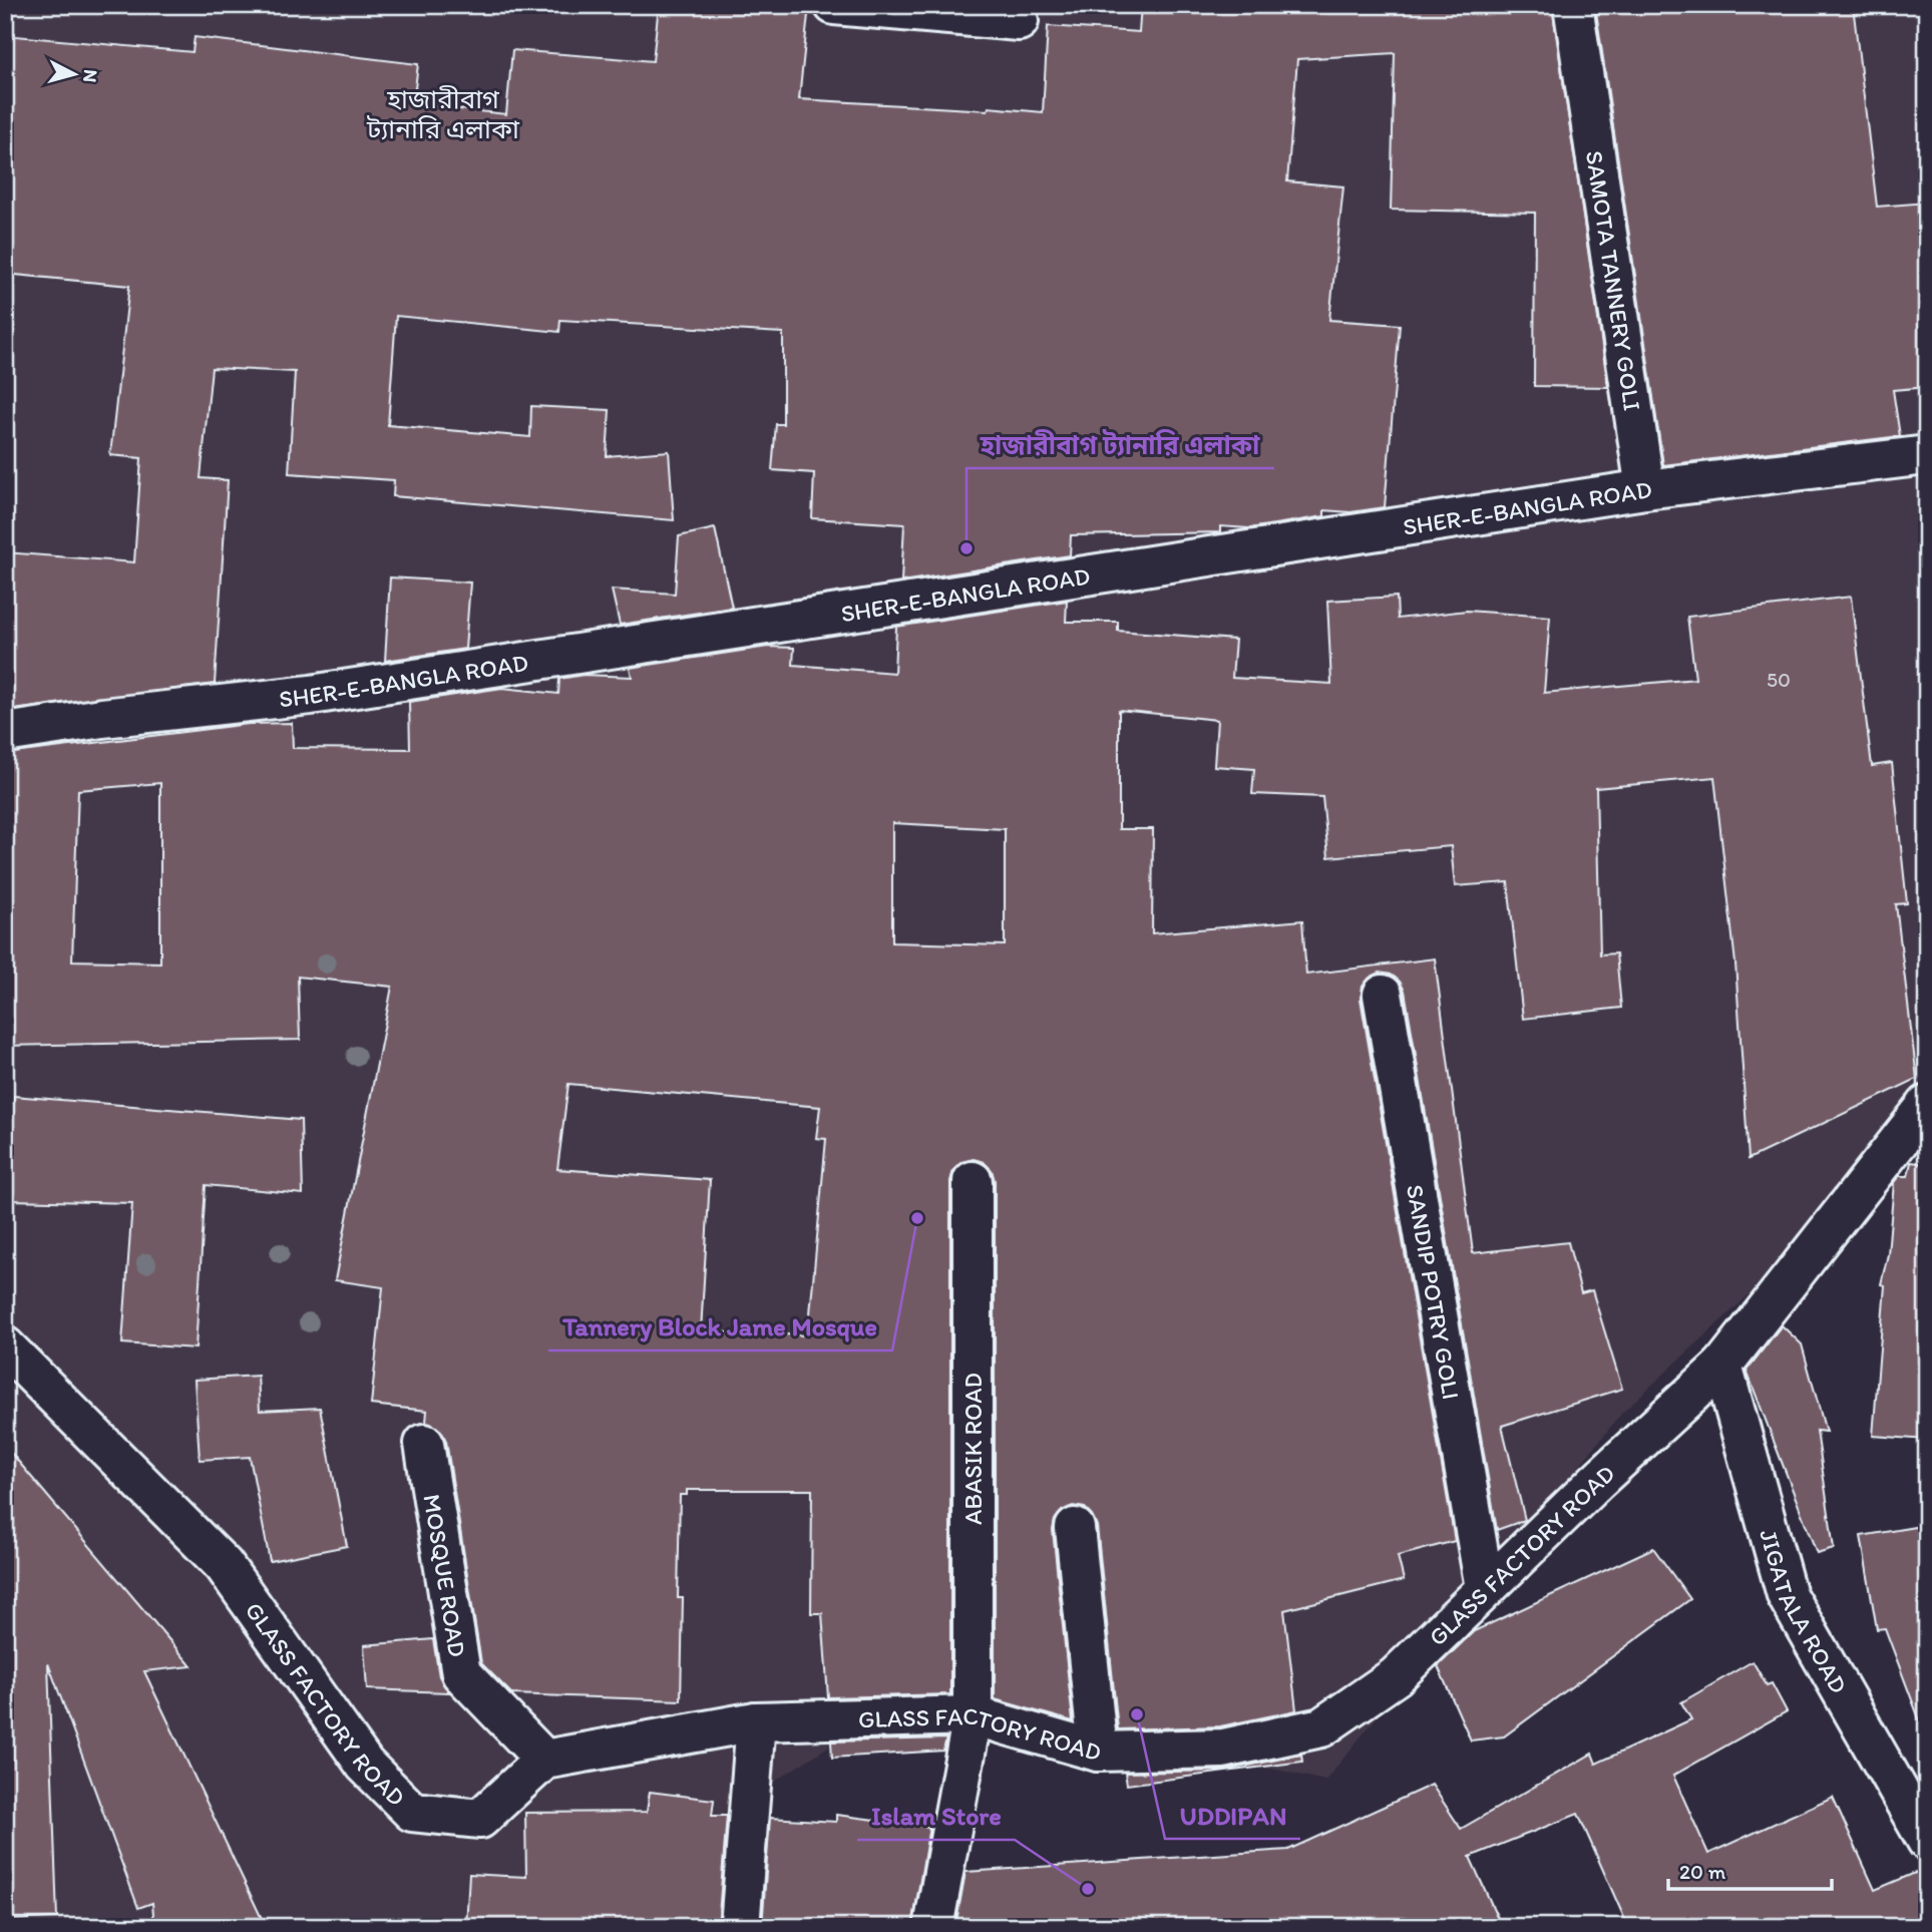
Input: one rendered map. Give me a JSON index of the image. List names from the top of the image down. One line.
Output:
{"streets":{"street":["SAMOTA TANNERY GOLI","SHER-E-BANGLA ROAD","SANDIP POTRY GOLI","ABASIK ROAD","GLASS FACTORY ROAD","MOSQUE ROAD","JIGATALA ROAD"]},"crossings":[["SAMOTA TANNERY GOLI","SHER-E-BANGLA ROAD"],["SANDIP POTRY GOLI","GLASS FACTORY ROAD"],["ABASIK ROAD","GLASS FACTORY ROAD"],["GLASS FACTORY ROAD","MOSQUE ROAD"],["GLASS FACTORY ROAD","JIGATALA ROAD"]],"districts":["হাজারীবাগ ট্যানারি এলাকা"],"places":["হাজারীবাগ ট্যানারি এলাকা","Tannery Block Jame Mosque","UDDIPAN","Islam Store"],"house_numbers":["50"],"scale_bar":"20 m","north":"right"}
